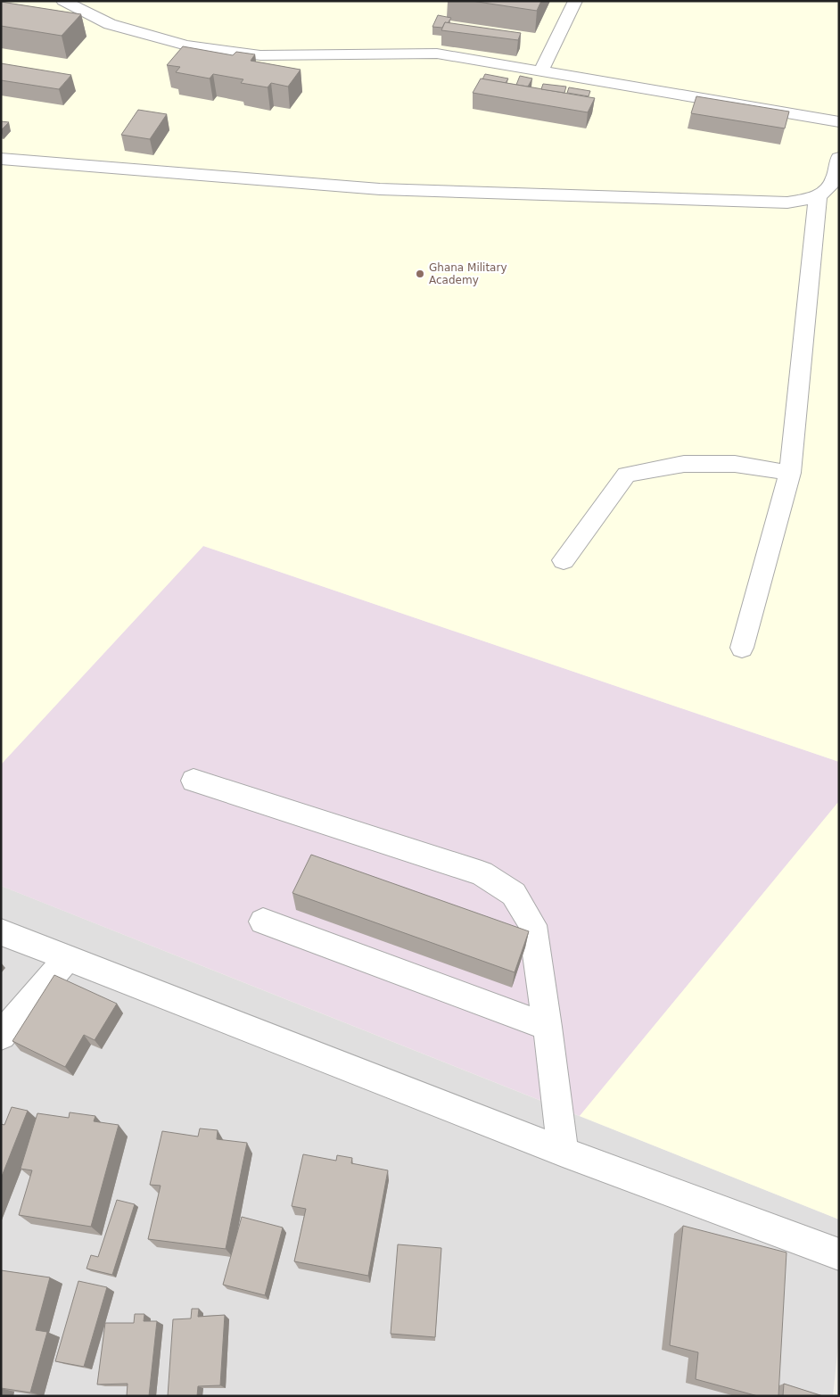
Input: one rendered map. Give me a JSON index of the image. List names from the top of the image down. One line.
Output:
{"places":["Ghana Military Academy"]}
